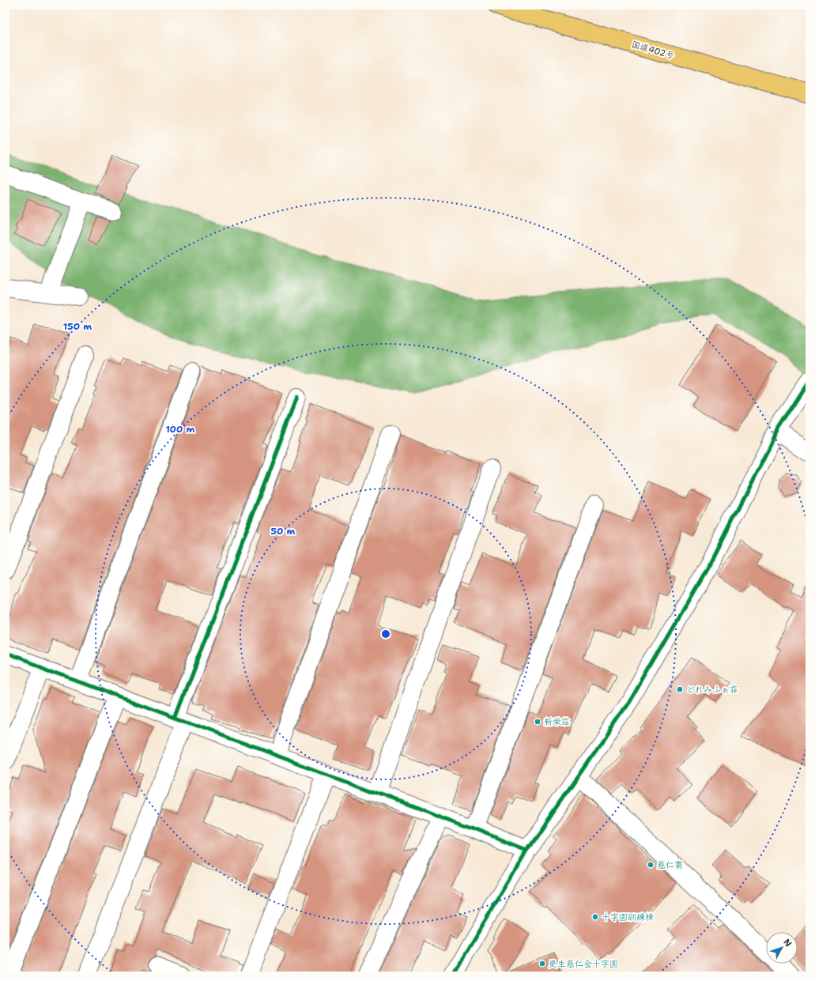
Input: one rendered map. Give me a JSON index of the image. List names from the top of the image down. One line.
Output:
{"streets":{"highway":["国道402号"]},"places":["どれみふぁ荘","新栄荘","慈仁寮","十字園訓練棟","更生慈仁会十字園"],"north":"top right","rings":["150 m","100 m","50 m"]}
